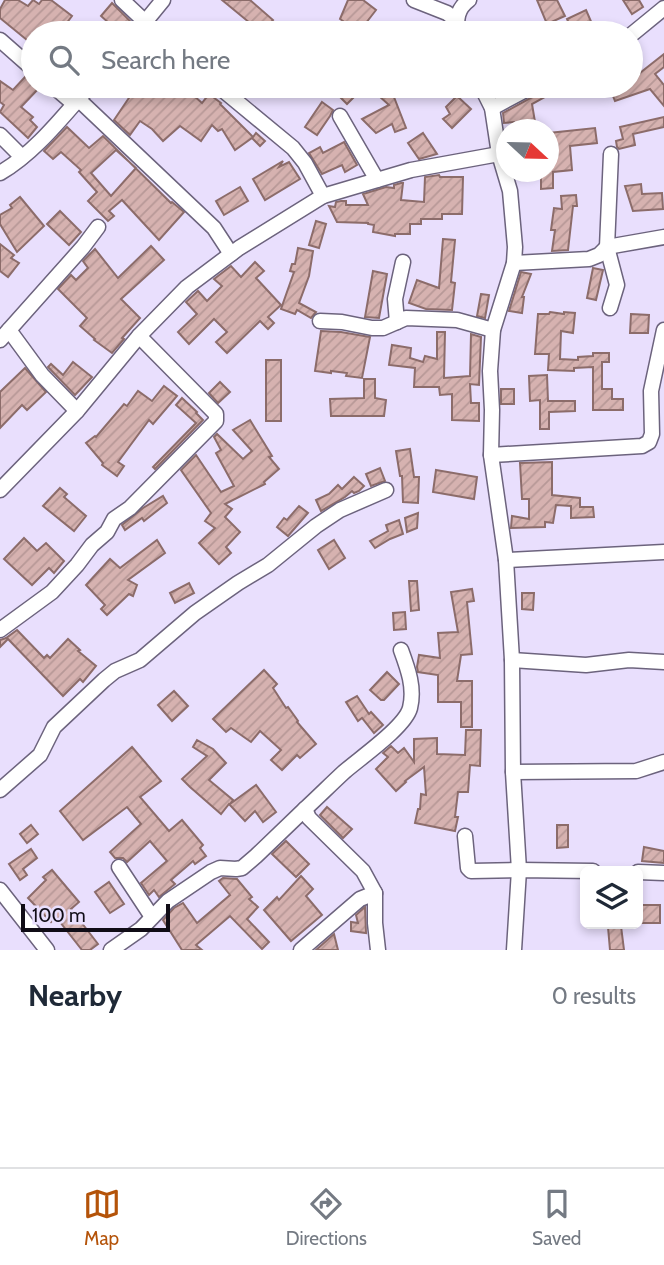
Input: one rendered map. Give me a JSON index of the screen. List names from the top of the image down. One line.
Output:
{"scale_bar":"100 m","north":"right","page":{"search":"Search here","scale":"100 m","heading":["Nearby","0 results"],"nav":["Map","Directions","Saved"]}}
